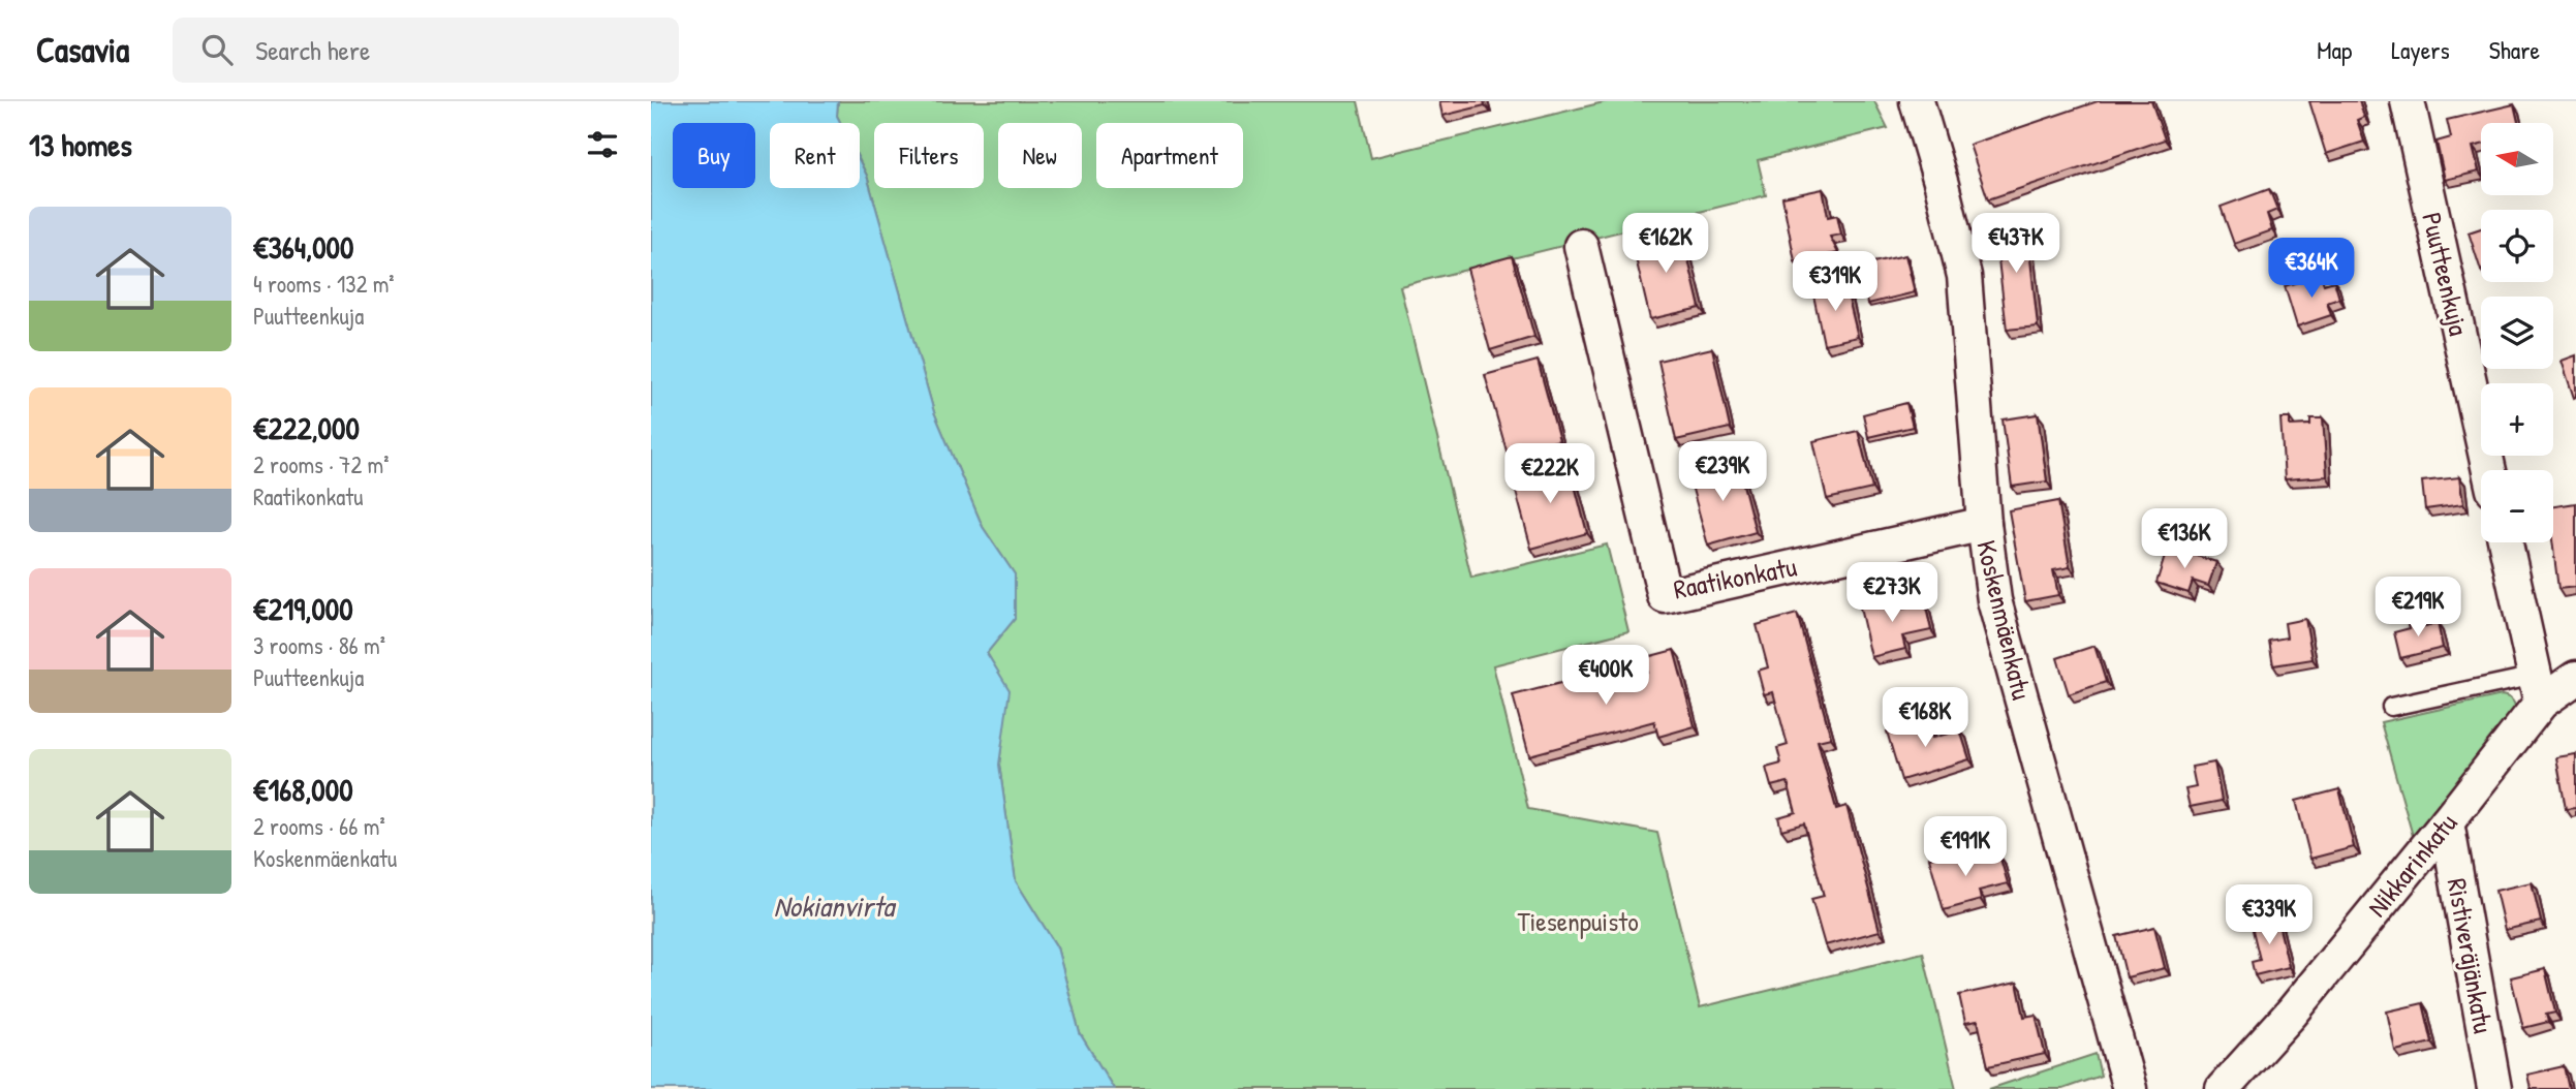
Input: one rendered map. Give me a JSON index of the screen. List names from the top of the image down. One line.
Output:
{"streets":{"street":["Puutteenkuja","Raatikonkatu","Koskenmäenkatu","Nikkarinkatu","Ristiveräjänkatu"]},"crossings":[["Raatikonkatu","Koskenmäenkatu"],["Nikkarinkatu","Ristiveräjänkatu"]],"water":["Nokianvirta"],"parks":["Tiesenpuisto"],"north":"left","page":{"header":"Casavia","search":"Search here","nav":["Map","Layers","Share"],"heading":"13 homes","map_buttons":["+","−"],"chip":["Buy","Rent","Filters","New","Apartment"],"list":[{"name":"€364,000","note":"4 rooms · 132 m² · Puutteenkuja"},{"name":"€222,000","note":"2 rooms · 72 m² · Raatikonkatu"},{"name":"€219,000","note":"3 rooms · 86 m² · Puutteenkuja"},{"name":"€168,000","note":"2 rooms · 66 m² · Koskenmäenkatu"}],"price":["€162K","€437K","€364K","€319K","€239K","€222K","€136K","€273K","€219K","€400K","€168K","€191K","€339K"]}}
